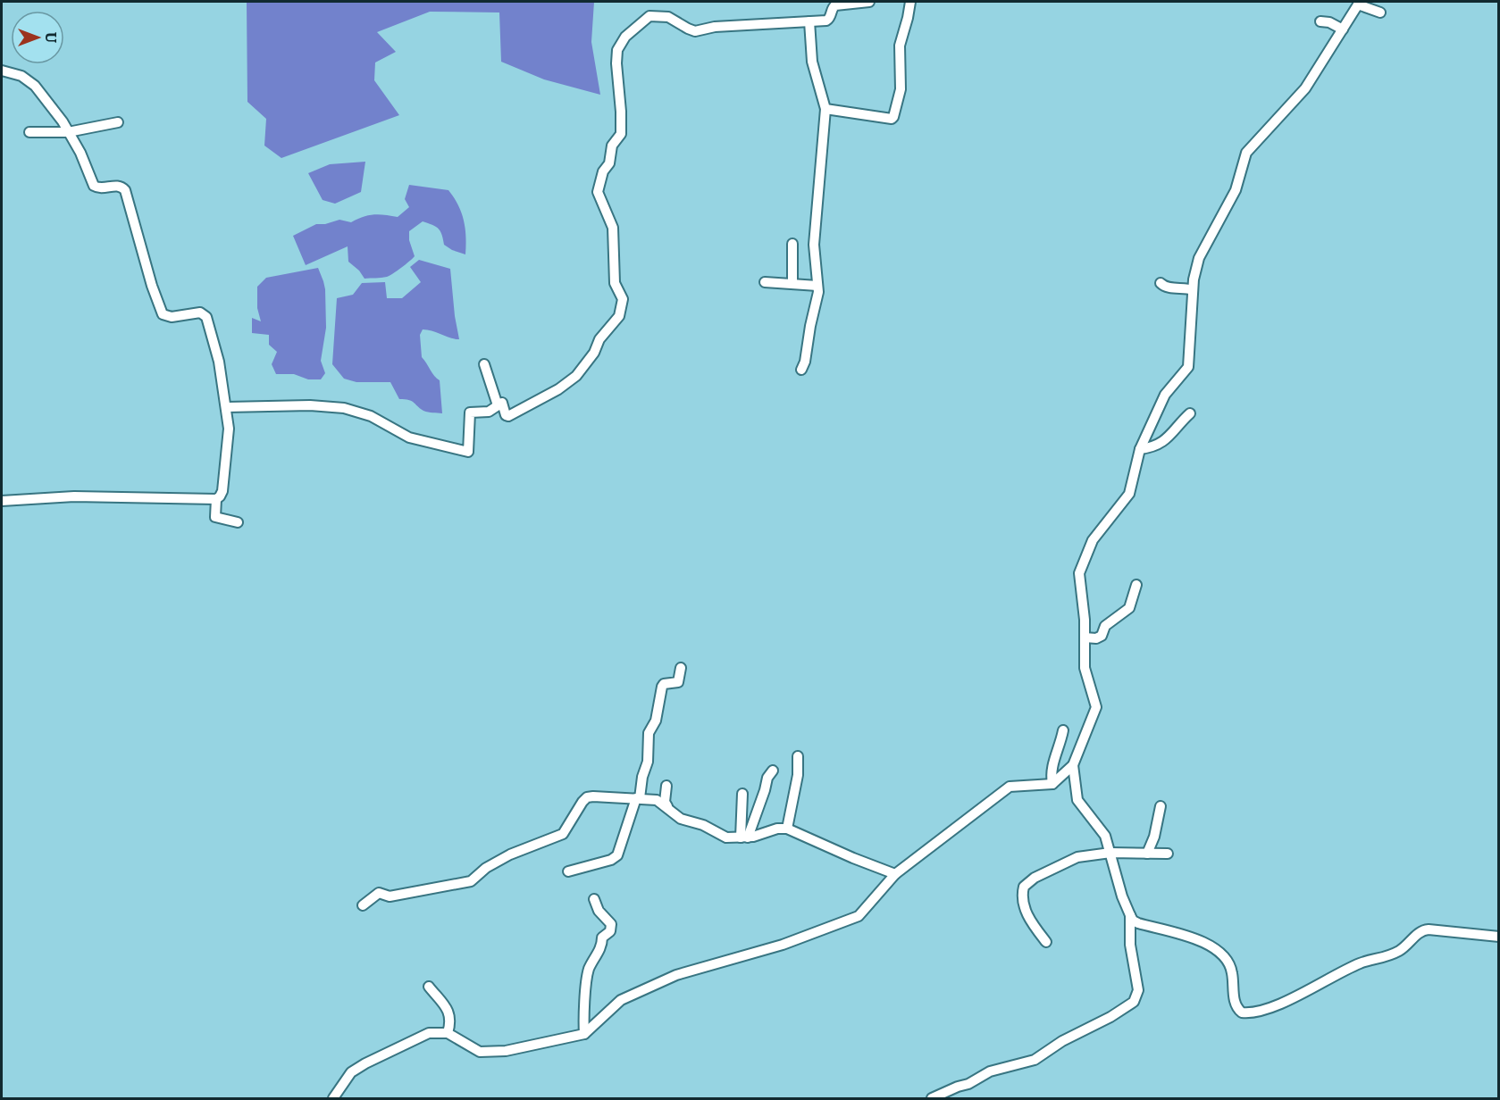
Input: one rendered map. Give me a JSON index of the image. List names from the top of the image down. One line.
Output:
{"north":"right"}
